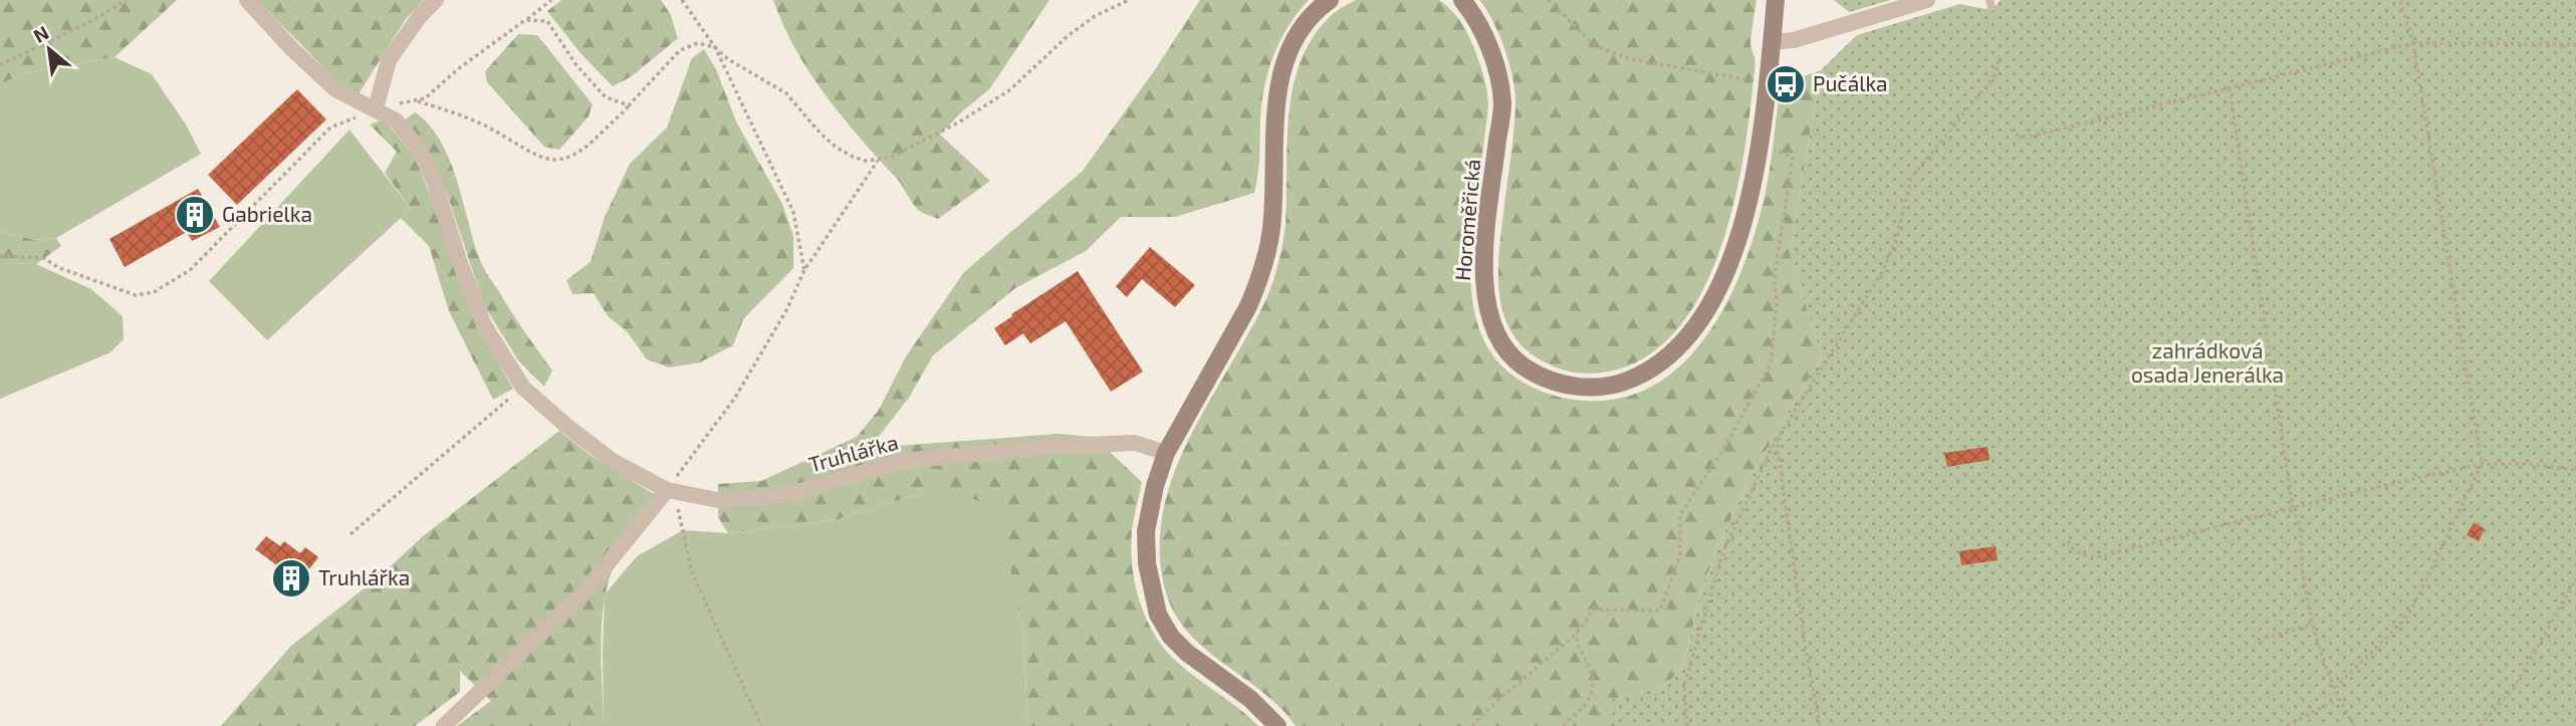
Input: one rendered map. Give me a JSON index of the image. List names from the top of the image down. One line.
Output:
{"streets":{"main road":["Horoměřická"],"street":["Truhlářka"]},"parks":["zahrádková osada Jenerálka"],"places":{"bus stop":["Pučálka"],"building":["Gabrielka","Truhlářka"]},"north":"top left"}
